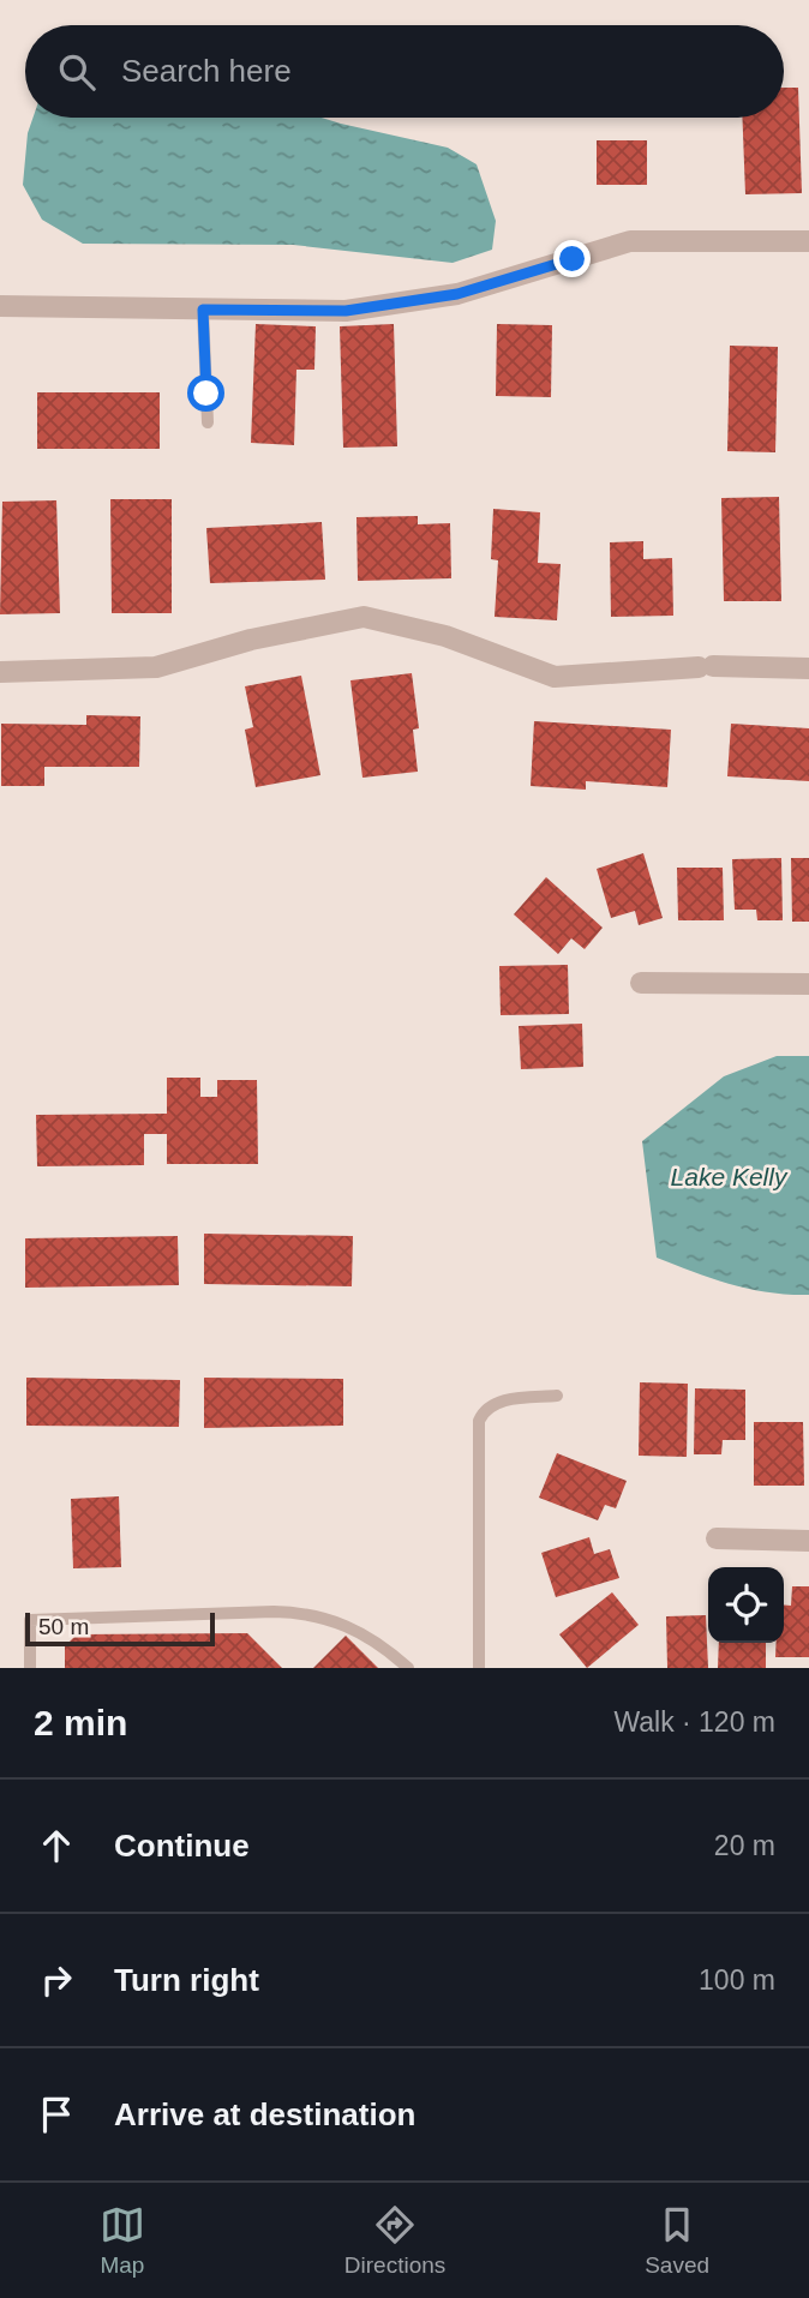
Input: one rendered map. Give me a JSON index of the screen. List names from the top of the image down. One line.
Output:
{"water":["Lake Kelly"],"scale_bar":"50 m","page":{"search":"Search here","scale":"50 m","heading":["2 min","Walk · 120 m"],"list":[["Continue","20 m"],["Turn right","100 m"],"Arrive at destination"],"nav":["Map","Directions","Saved"]}}
